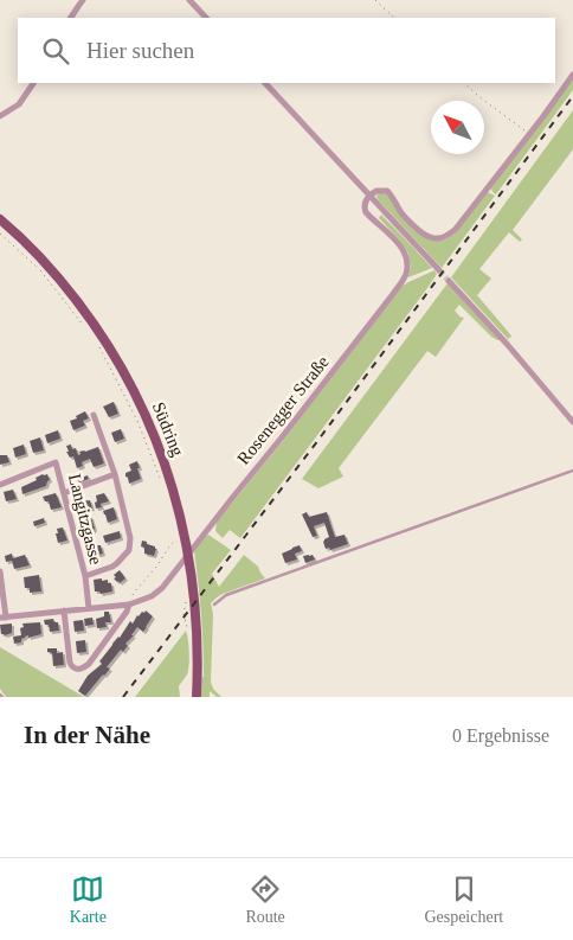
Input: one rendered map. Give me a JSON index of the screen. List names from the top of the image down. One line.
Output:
{"streets":{"main road":["Südring"],"street":["Rosenegger Straße","Langitzgasse"]},"crossings":[["Rosenegger Straße","Langitzgasse"]],"north":"top left","page":{"search":"Hier suchen","heading":["In der Nähe","0 Ergebnisse"],"nav":["Karte","Route","Gespeichert"]}}
